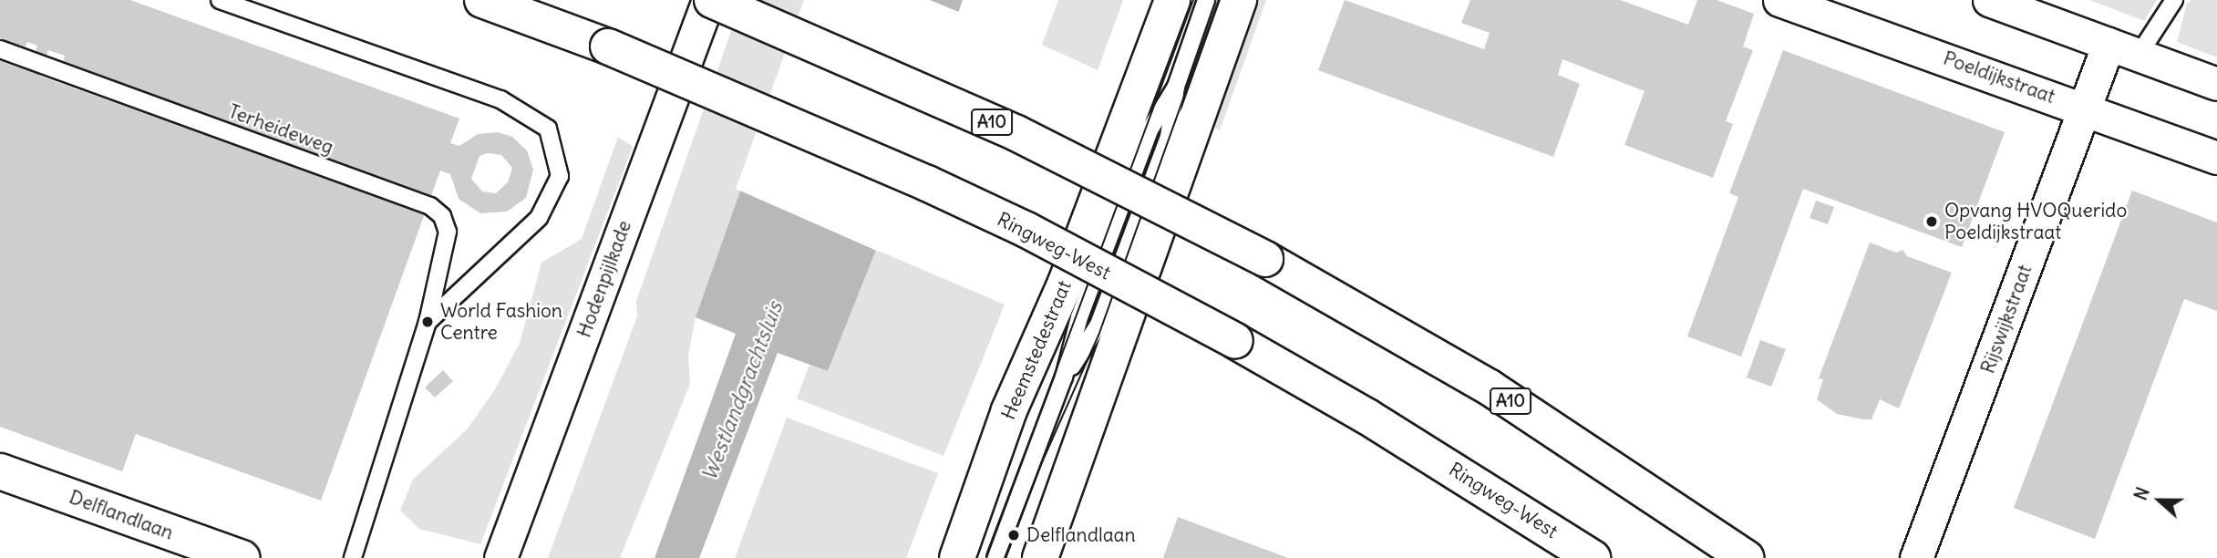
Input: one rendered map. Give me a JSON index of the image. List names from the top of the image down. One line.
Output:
{"streets":{"main road":["A10","Ringweg-West","Heemstedestraat","Delflandlaan"],"street":["Poeldijkstraat","Hodenpijlkade","Rijswijkstraat"],"lane":["Terheideweg"]},"crossings":[["Poeldijkstraat","Rijswijkstraat"],["A10","Hodenpijlkade"]],"water":["Westlandgrachtsluis"],"places":["Opvang HVOQuerido Poeldijkstraat","World Fashion Centre","Delflandlaan"],"north":"left"}
